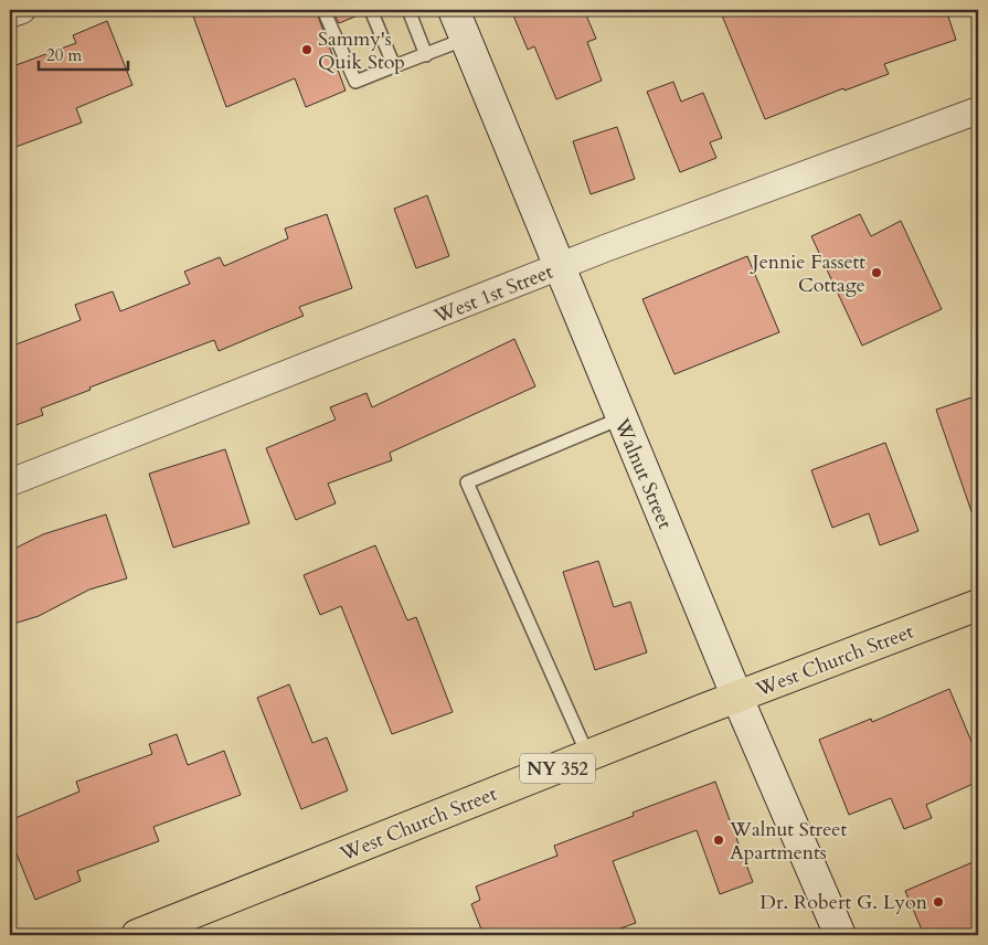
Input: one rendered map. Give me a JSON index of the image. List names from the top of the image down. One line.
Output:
{"streets":{"main road":["West Church Street","NY 352"],"street":["West 1st Street","Walnut Street"]},"crossings":[["West 1st Street","Walnut Street"],["Walnut Street","West Church Street"]],"places":["Sammy's Quik Stop","Jennie Fassett Cottage","Walnut Street Apartments","Dr. Robert G. Lyon"],"scale_bar":"20 m"}
